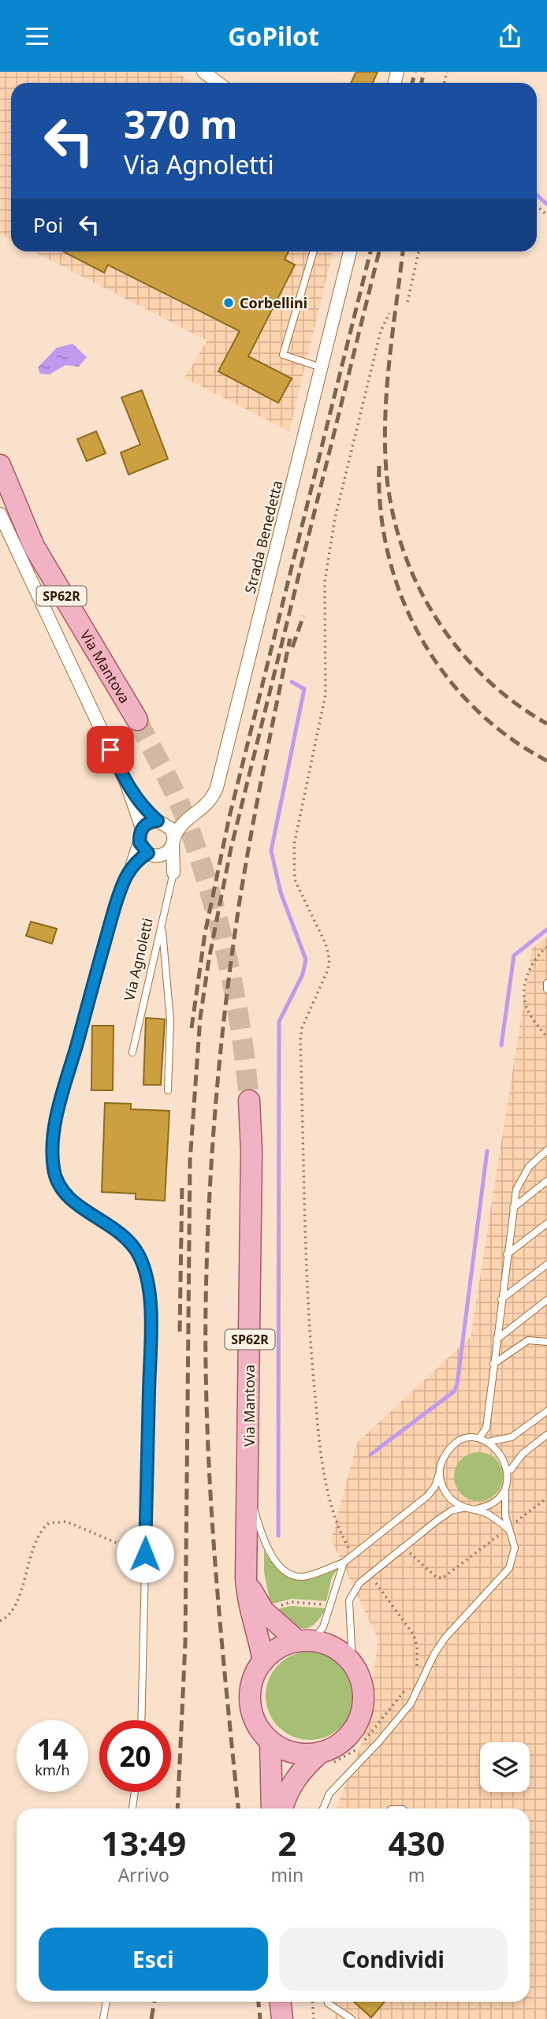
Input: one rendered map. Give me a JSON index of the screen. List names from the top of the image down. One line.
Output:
{"streets":{"main road":["SP62R","Via Mantova"],"street":["Strada Benedetta","Via Agnoletti"]},"crossings":[["Strada Benedetta","Via Agnoletti"]],"places":["Corbellini"],"page":{"header":"GoPilot","turn":["370 m","Via Agnoletti"],"then":"Poi","speed":"14 km/h","limit":"20","eta":["13:49","Arrivo","2","min","430","m"],"buttons":["Esci","Condividi"]}}
